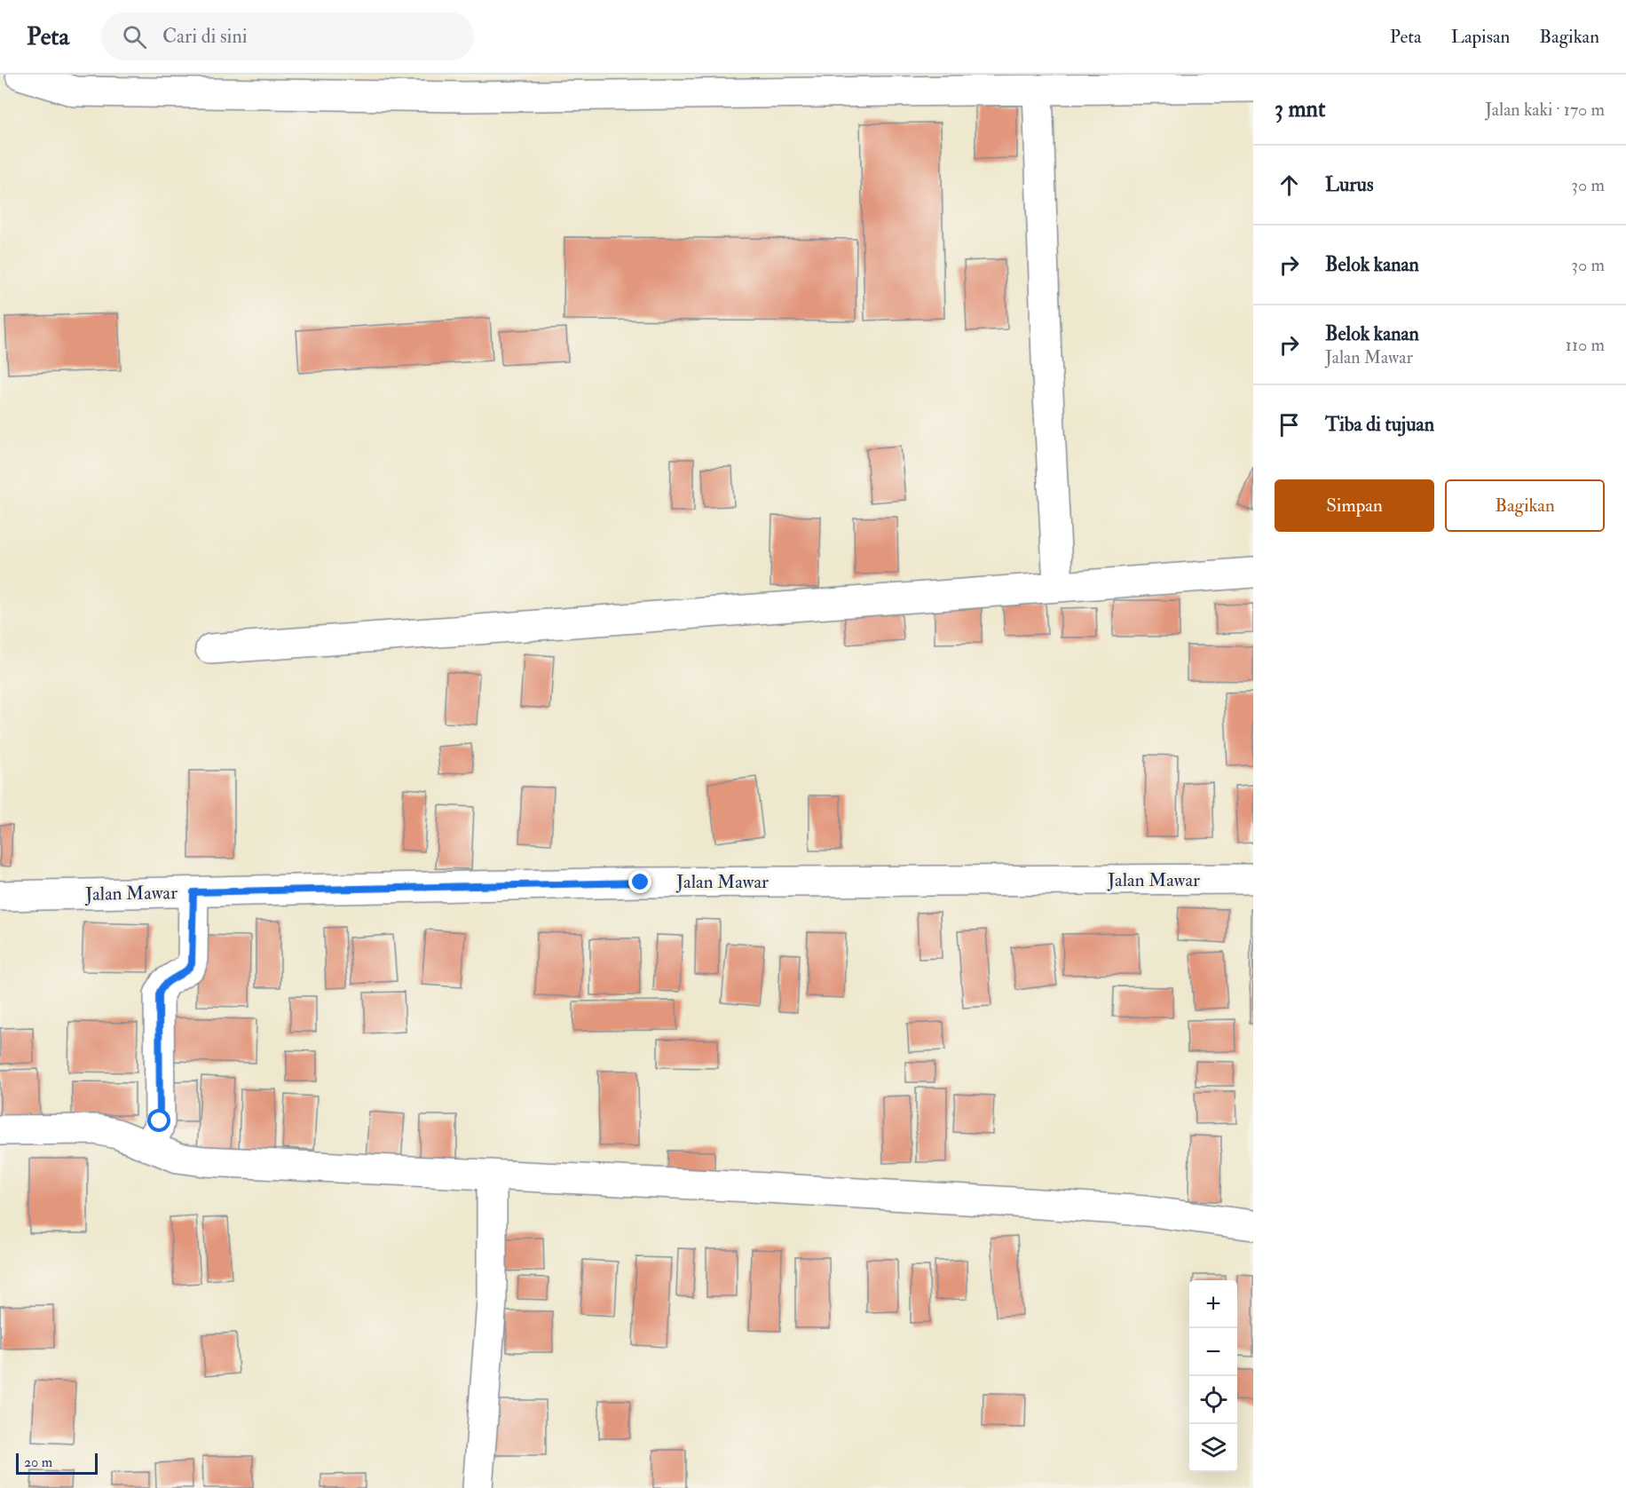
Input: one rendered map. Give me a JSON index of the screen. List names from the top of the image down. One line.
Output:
{"streets":{"street":["Jalan Mawar"]},"scale_bar":"20 m","page":{"header":"Peta","search":"Cari di sini","nav":["Peta","Lapisan","Bagikan"],"heading":["3 mnt","Jalan kaki · 170 m"],"list":[["Lurus","30 m"],["Belok kanan","30 m"],["Belok kanan","Jalan Mawar","110 m"],"Tiba di tujuan"],"buttons":["Simpan","Bagikan"],"map_buttons":["+","−"],"scale":"20 m"}}
